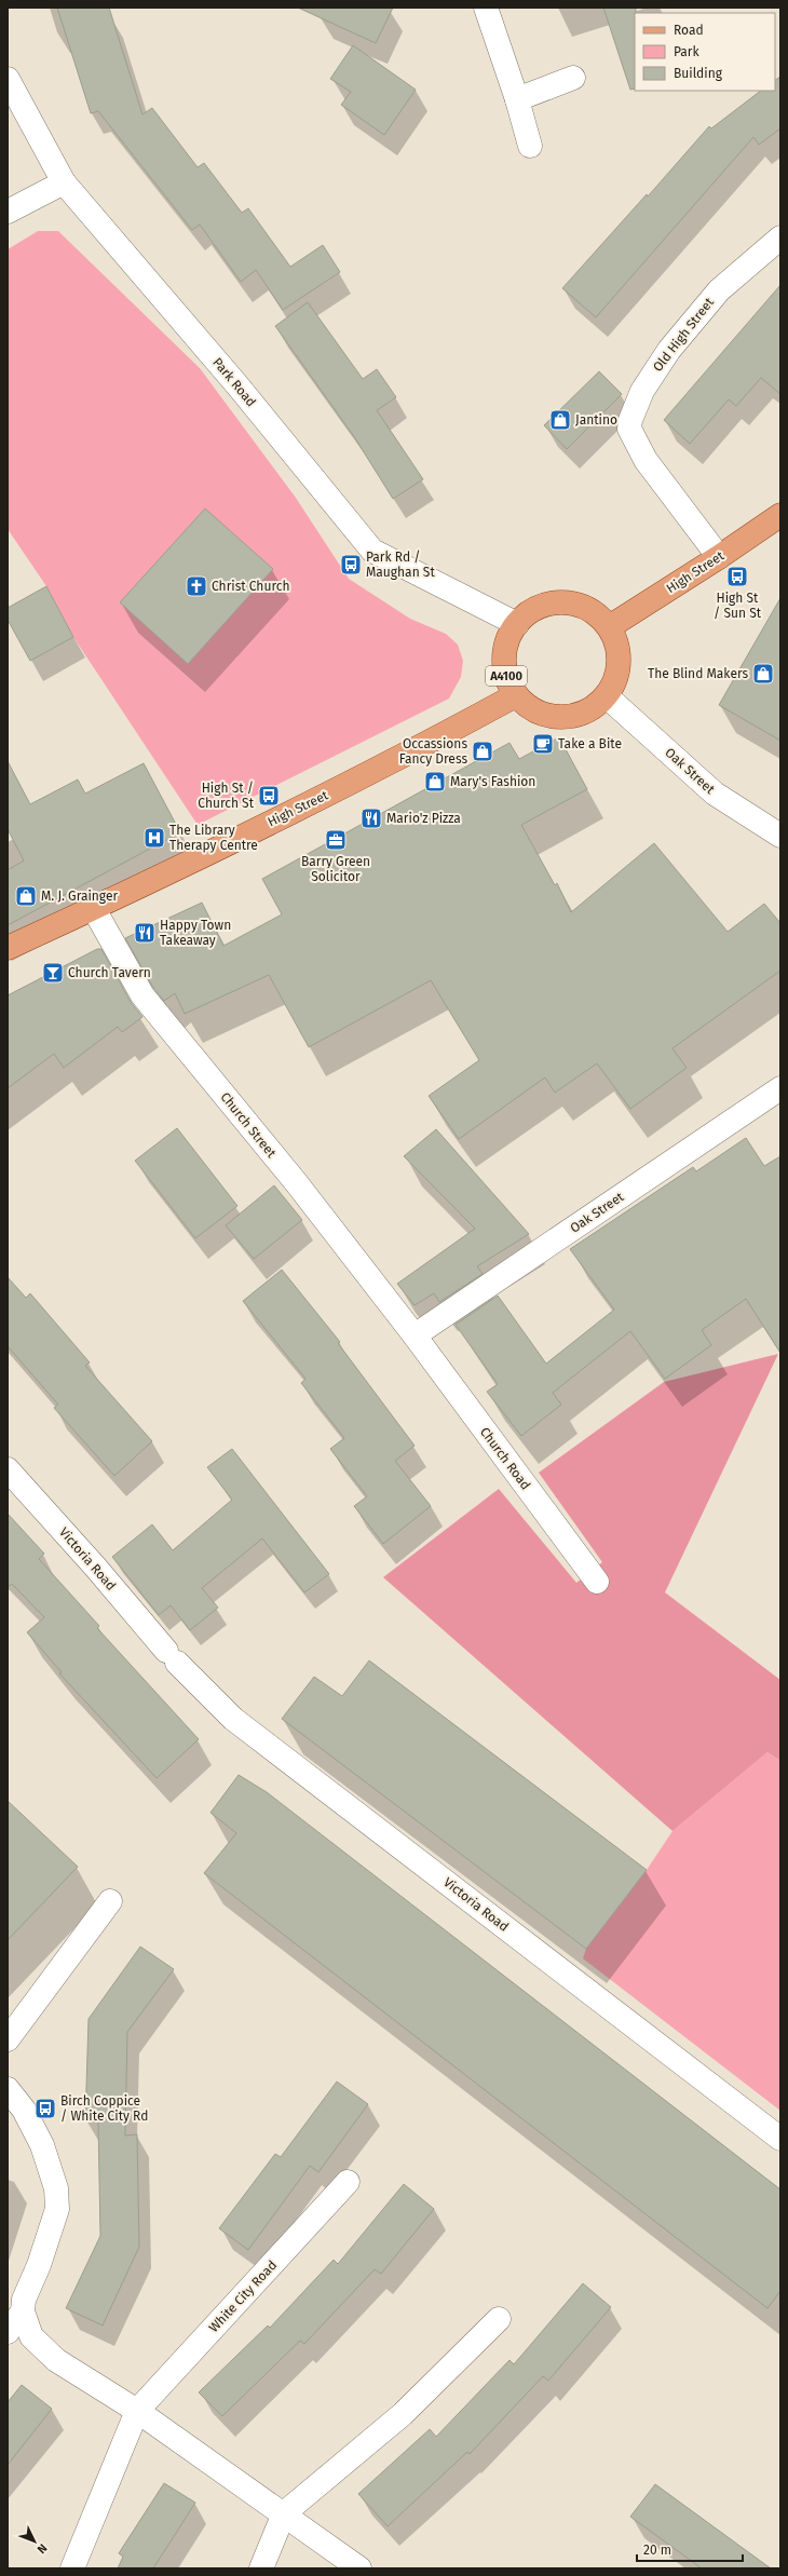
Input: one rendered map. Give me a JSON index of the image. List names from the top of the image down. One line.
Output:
{"streets":{"main road":["High Street","A4100"],"street":["Old High Street","Park Road","Oak Street","Church Street","Church Road","Victoria Road","White City Road"]},"crossings":[["Old High Street","High Street"],["Park Road","High Street"],["Park Road","A4100"],["Park Road","Oak Street"],["High Street","A4100"],["High Street","Oak Street"],["High Street","Church Street"],["A4100","Oak Street"],["Oak Street","Church Street"],["Oak Street","Church Road"],["Church Street","Church Road"]],"places":{"shop":["Jantino","The Blind Makers","Occassions Fancy Dress","Mary's Fashion","M. J. Grainger"],"bus stop":["Park Rd / Maughan St","High St / Sun St","High St / Church St","Birch Coppice / White City Rd"],"church":["Christ Church"],"cafe":["Take a Bite"],"restaurant":["Mario'z Pizza","Happy Town Takeaway"],"hospital":["The Library Therapy Centre"],"office":["Barry Green Solicitor"],"bar":["Church Tavern"]},"legend":["Road","Park","Building"],"scale_bar":"20 m","north":"bottom right"}
